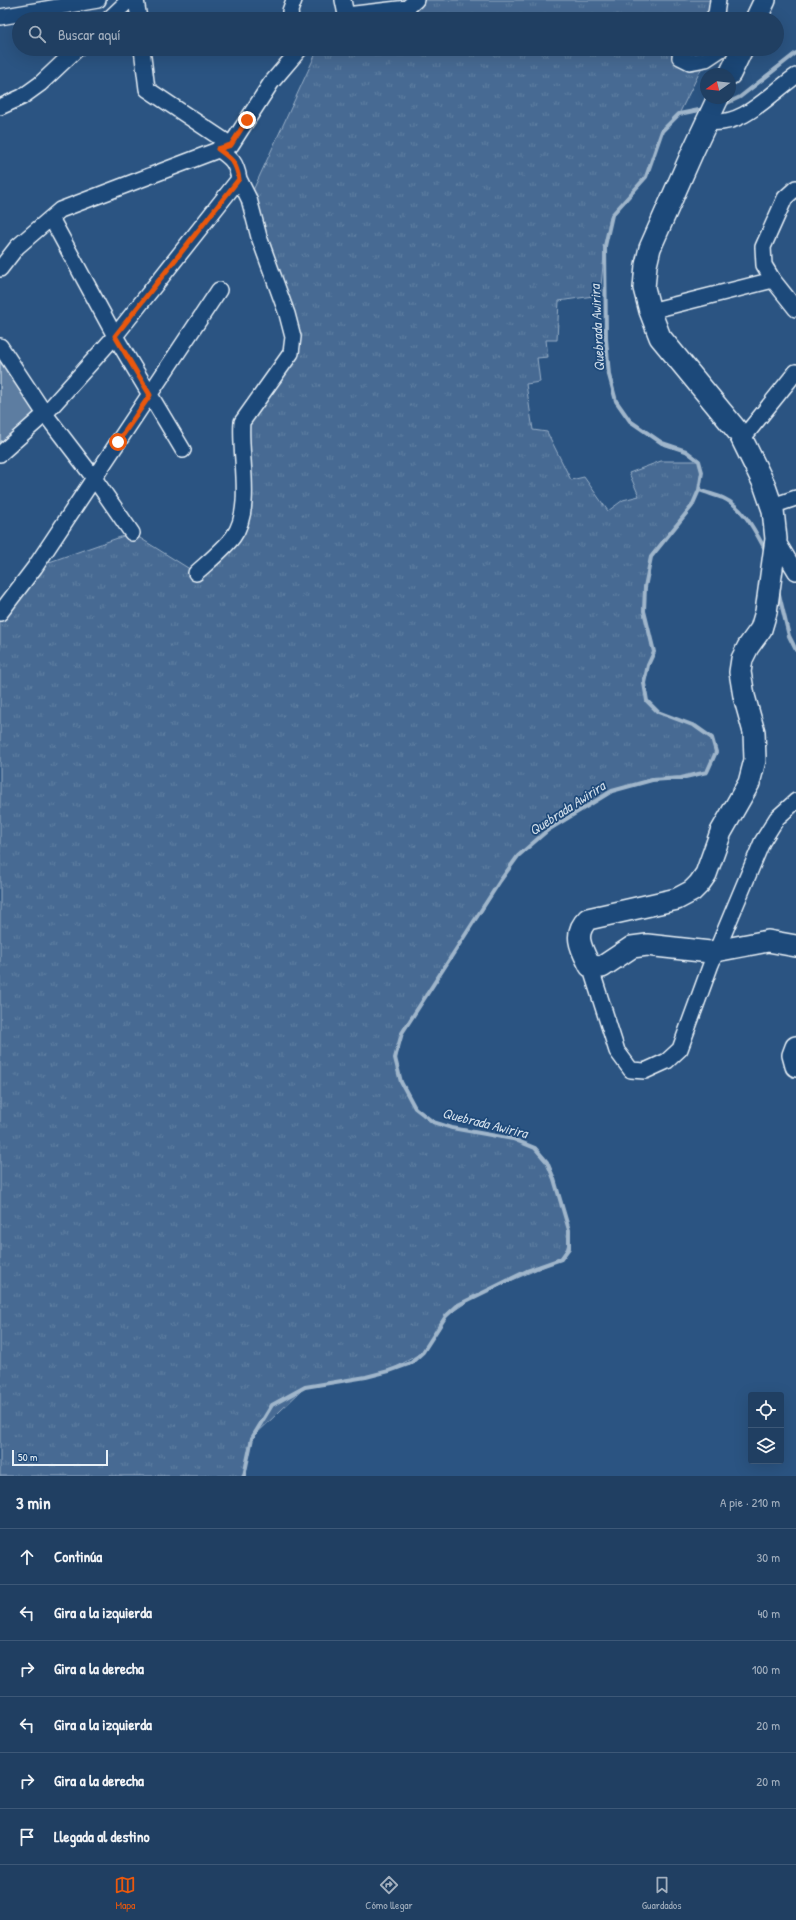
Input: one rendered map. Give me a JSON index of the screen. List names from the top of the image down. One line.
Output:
{"water":["Quebrada Awirira"],"scale_bar":"50 m","north":"left","page":{"search":"Buscar aquí","scale":"50 m","heading":["3 min","A pie · 210 m"],"list":[["Continúa","30 m"],["Gira a la izquierda","40 m"],["Gira a la derecha","100 m"],["Gira a la izquierda","20 m"],["Gira a la derecha","20 m"],"Llegada al destino"],"nav":["Mapa","Cómo llegar","Guardados"]}}
